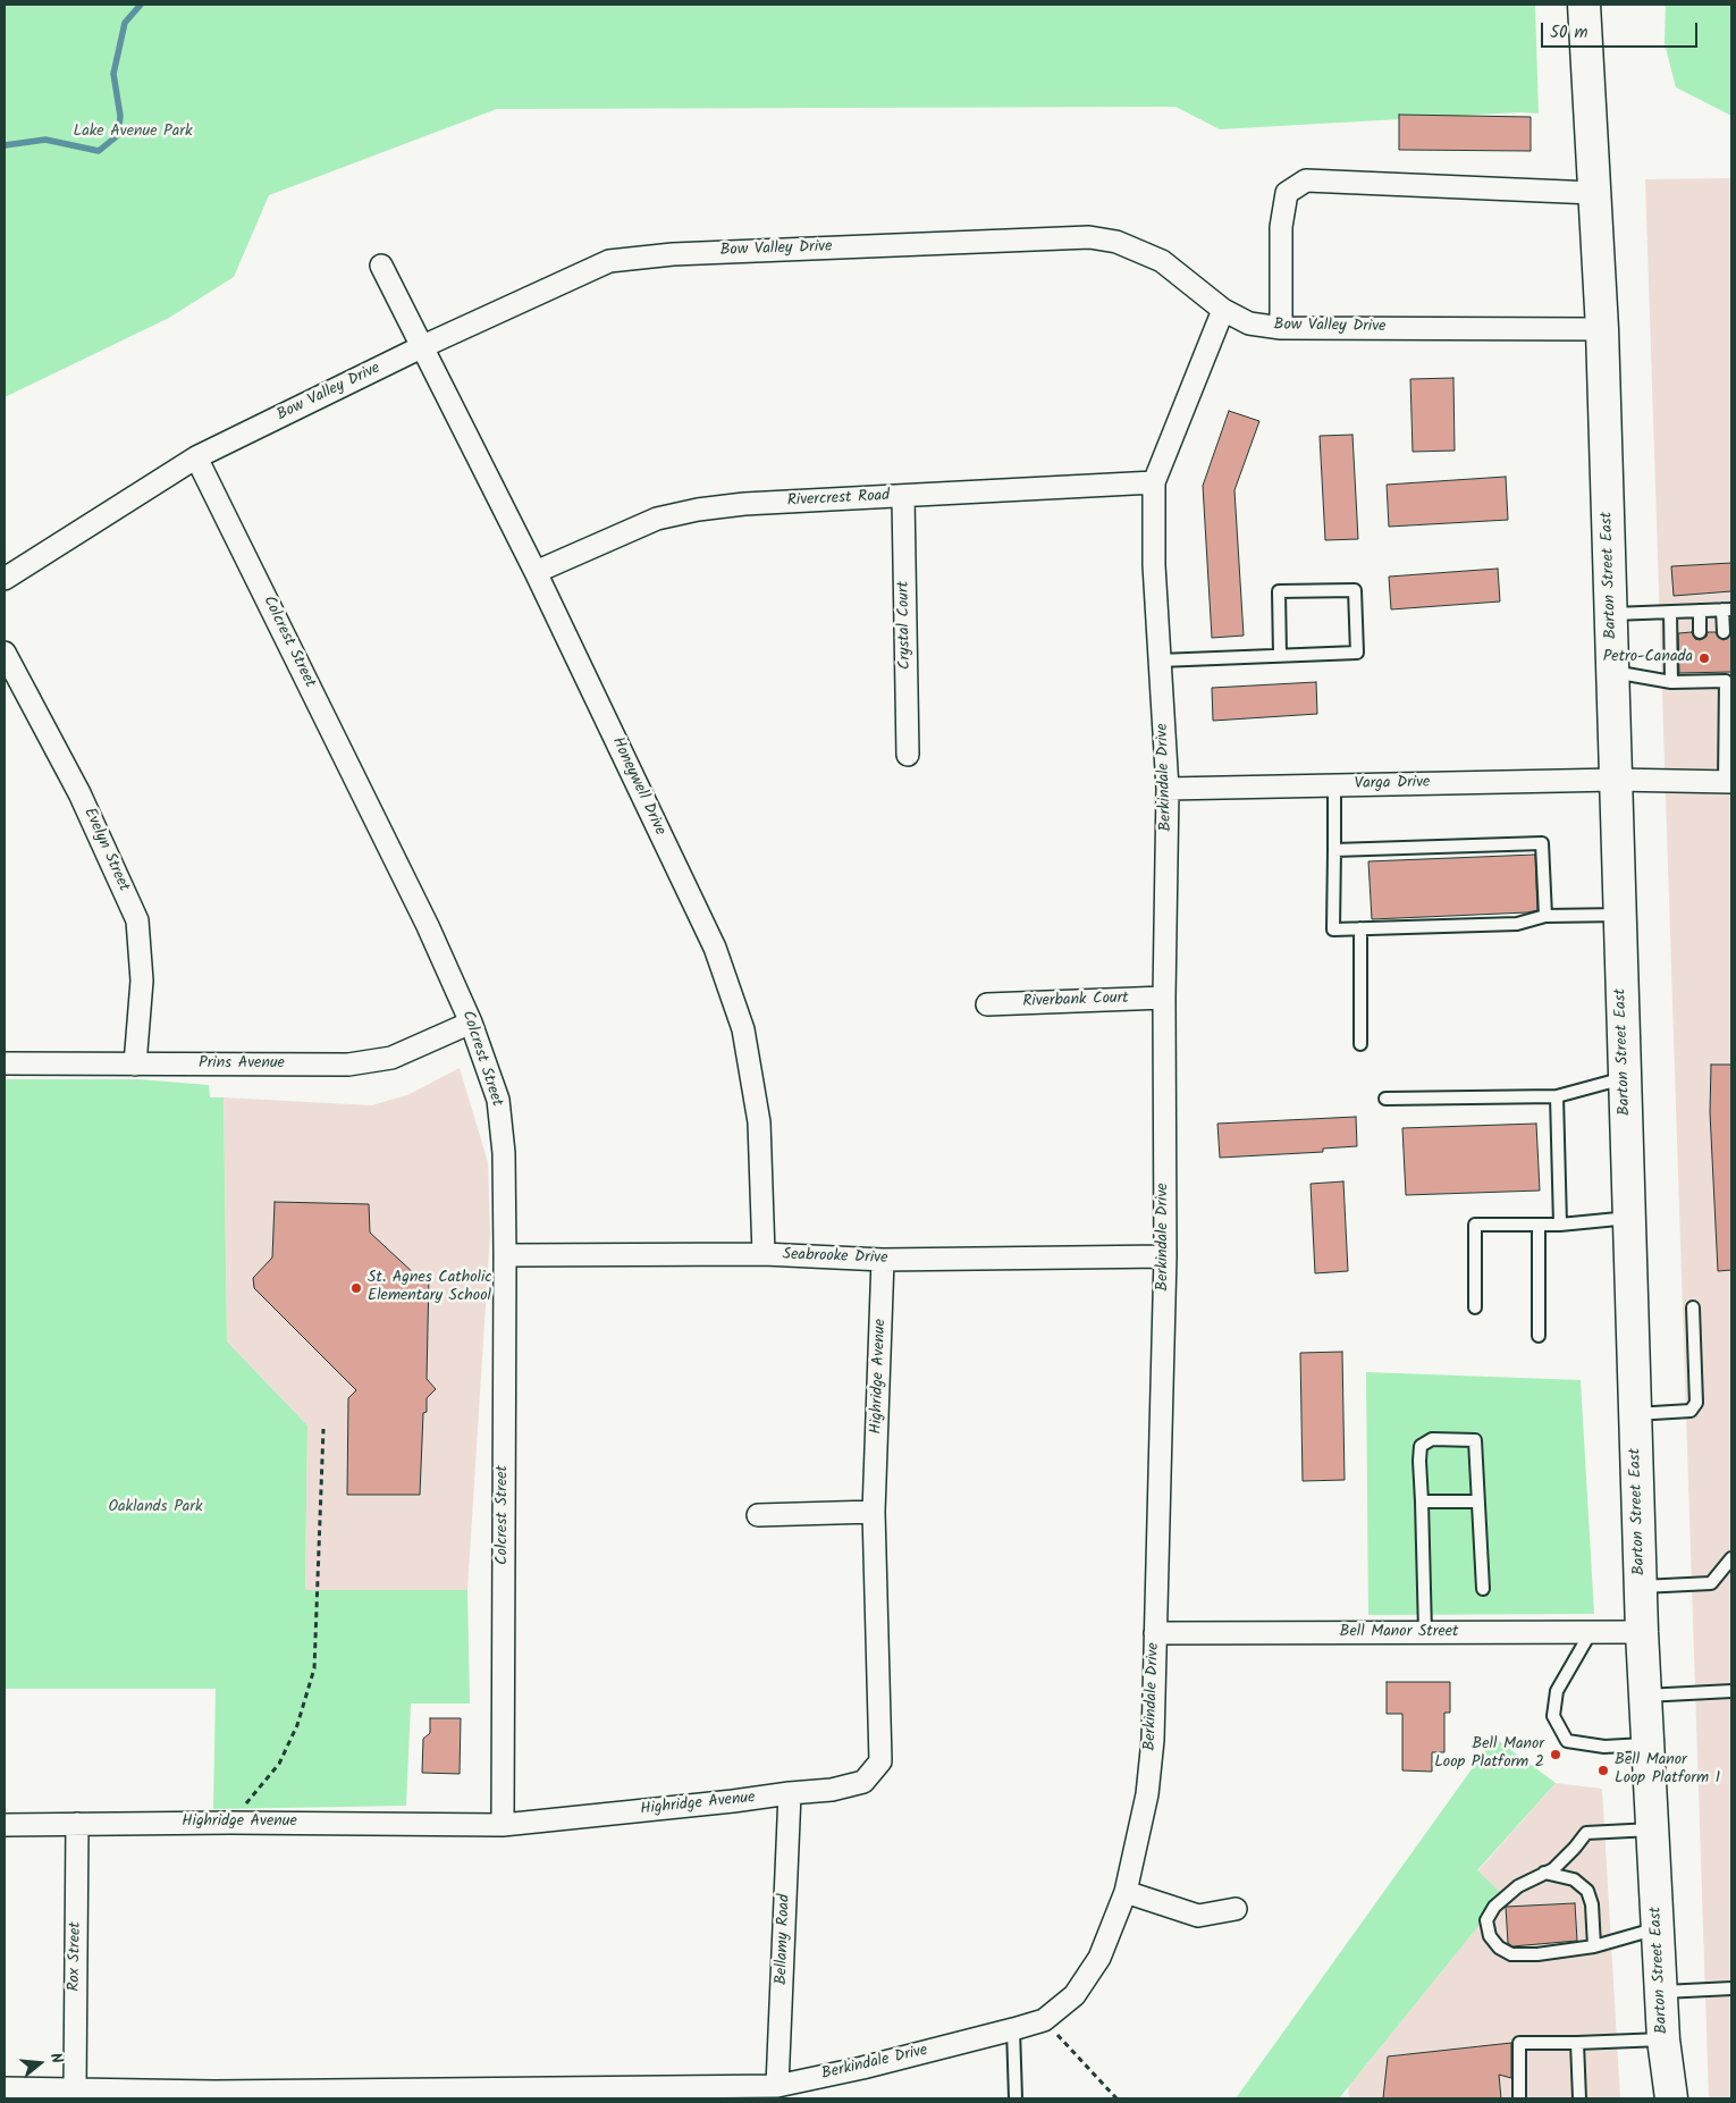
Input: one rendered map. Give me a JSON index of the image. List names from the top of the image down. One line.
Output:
{"streets":{"main road":["Barton Street East"],"street":["Bow Valley Drive","Rivercrest Road","Crystal Court","Colcrest Street","Berkindale Drive","Varga Drive","Honeywell Drive","Evelyn Street","Riverbank Court","Prins Avenue","Seabrooke Drive","Highridge Avenue","Bell Manor Street","Bellamy Road","Rox Street"]},"crossings":[["Bow Valley Drive","Barton Street East"],["Bow Valley Drive","Colcrest Street"],["Bow Valley Drive","Berkindale Drive"],["Bow Valley Drive","Honeywell Drive"],["Rivercrest Road","Crystal Court"],["Rivercrest Road","Berkindale Drive"],["Rivercrest Road","Honeywell Drive"],["Barton Street East","Varga Drive"],["Barton Street East","Bell Manor Street"],["Colcrest Street","Prins Avenue"],["Colcrest Street","Seabrooke Drive"],["Colcrest Street","Highridge Avenue"],["Berkindale Drive","Varga Drive"],["Berkindale Drive","Riverbank Court"],["Berkindale Drive","Seabrooke Drive"],["Berkindale Drive","Bell Manor Street"],["Berkindale Drive","Bellamy Road"],["Berkindale Drive","Rox Street"],["Honeywell Drive","Seabrooke Drive"],["Evelyn Street","Prins Avenue"],["Seabrooke Drive","Highridge Avenue"],["Highridge Avenue","Bellamy Road"],["Highridge Avenue","Rox Street"]],"parks":["Lake Avenue Park","Oaklands Park"],"places":["Petro-Canada","St. Agnes Catholic Elementary School","Bell Manor Loop Platform 2","Bell Manor Loop Platform 1"],"scale_bar":"50 m","north":"right"}
